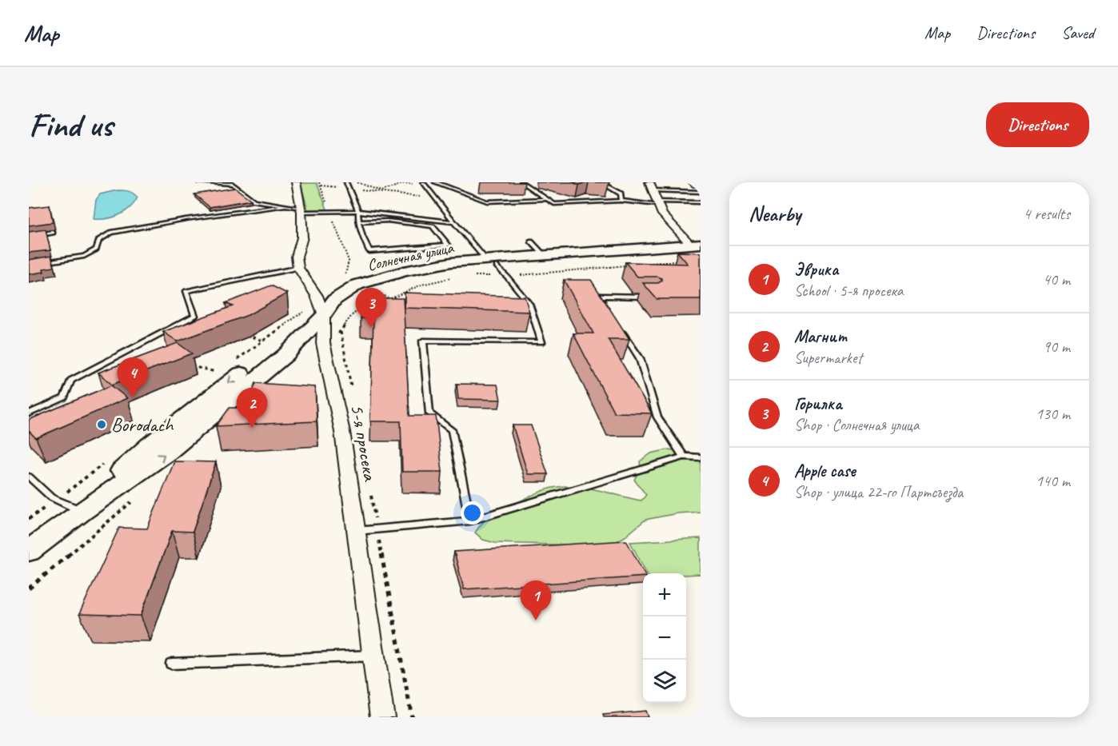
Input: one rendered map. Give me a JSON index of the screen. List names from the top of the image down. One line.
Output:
{"streets":{"main road":["Солнечная улица"],"street":["5-я просека"]},"crossings":[["Солнечная улица","5-я просека"]],"places":["Borodach"],"page":{"header":"Map","nav":["Map","Directions","Saved"],"buttons":"Directions","title":"Find us","heading":["Nearby","4 results"],"list":[{"mark":"1","name":"Эврика","note":"School · 5-я просека","value":"40 m"},{"mark":"2","name":"Магнит","note":"Supermarket","value":"90 m"},{"mark":"3","name":"Горилка","note":"Shop · Солнечная улица","value":"130 m"},{"mark":"4","name":"Apple case","note":"Shop · улица 22-го Партсъезда","value":"140 m"}],"pins":["3","4","2","1"],"map_buttons":["+","−"]}}
